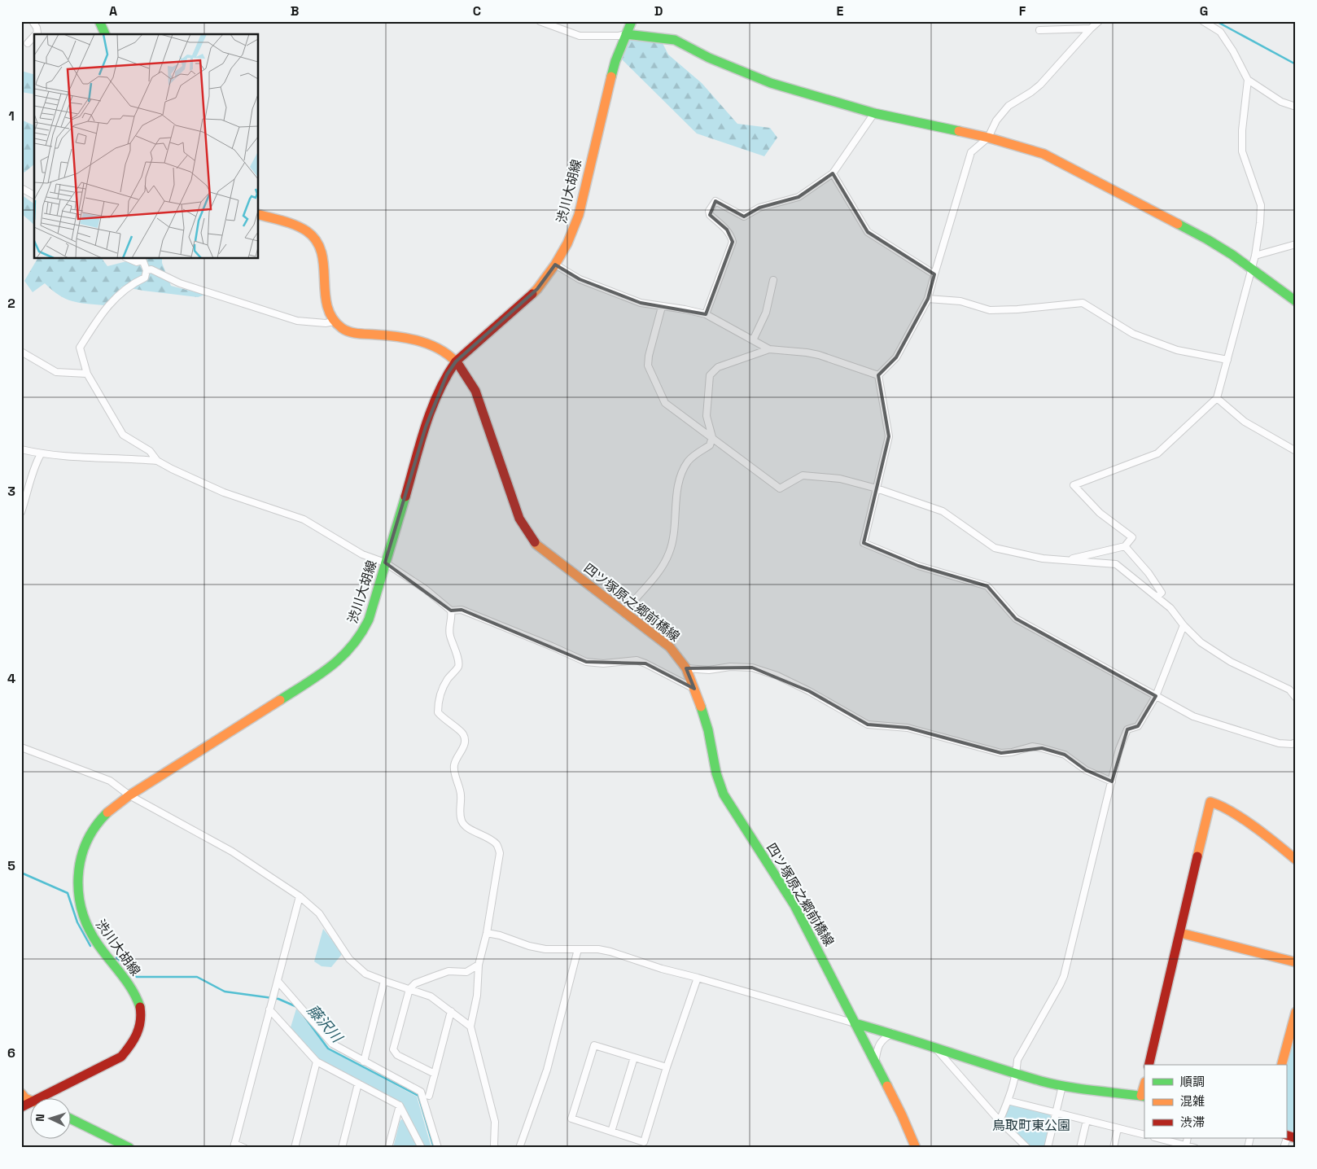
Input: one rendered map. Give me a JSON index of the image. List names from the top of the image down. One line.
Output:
{"streets":{"main road":["渋川大胡線","四ツ塚原之郷前橋線"]},"crossings":[["渋川大胡線","四ツ塚原之郷前橋線"]],"water":["藤沢川"],"parks":["鳥取町東公園"],"legend":["順調","混雑","渋滞"],"north":"left","grid":{"columns":["A","B","C","D","E","F","G"],"rows":["1","2","3","4","5","6"]}}
